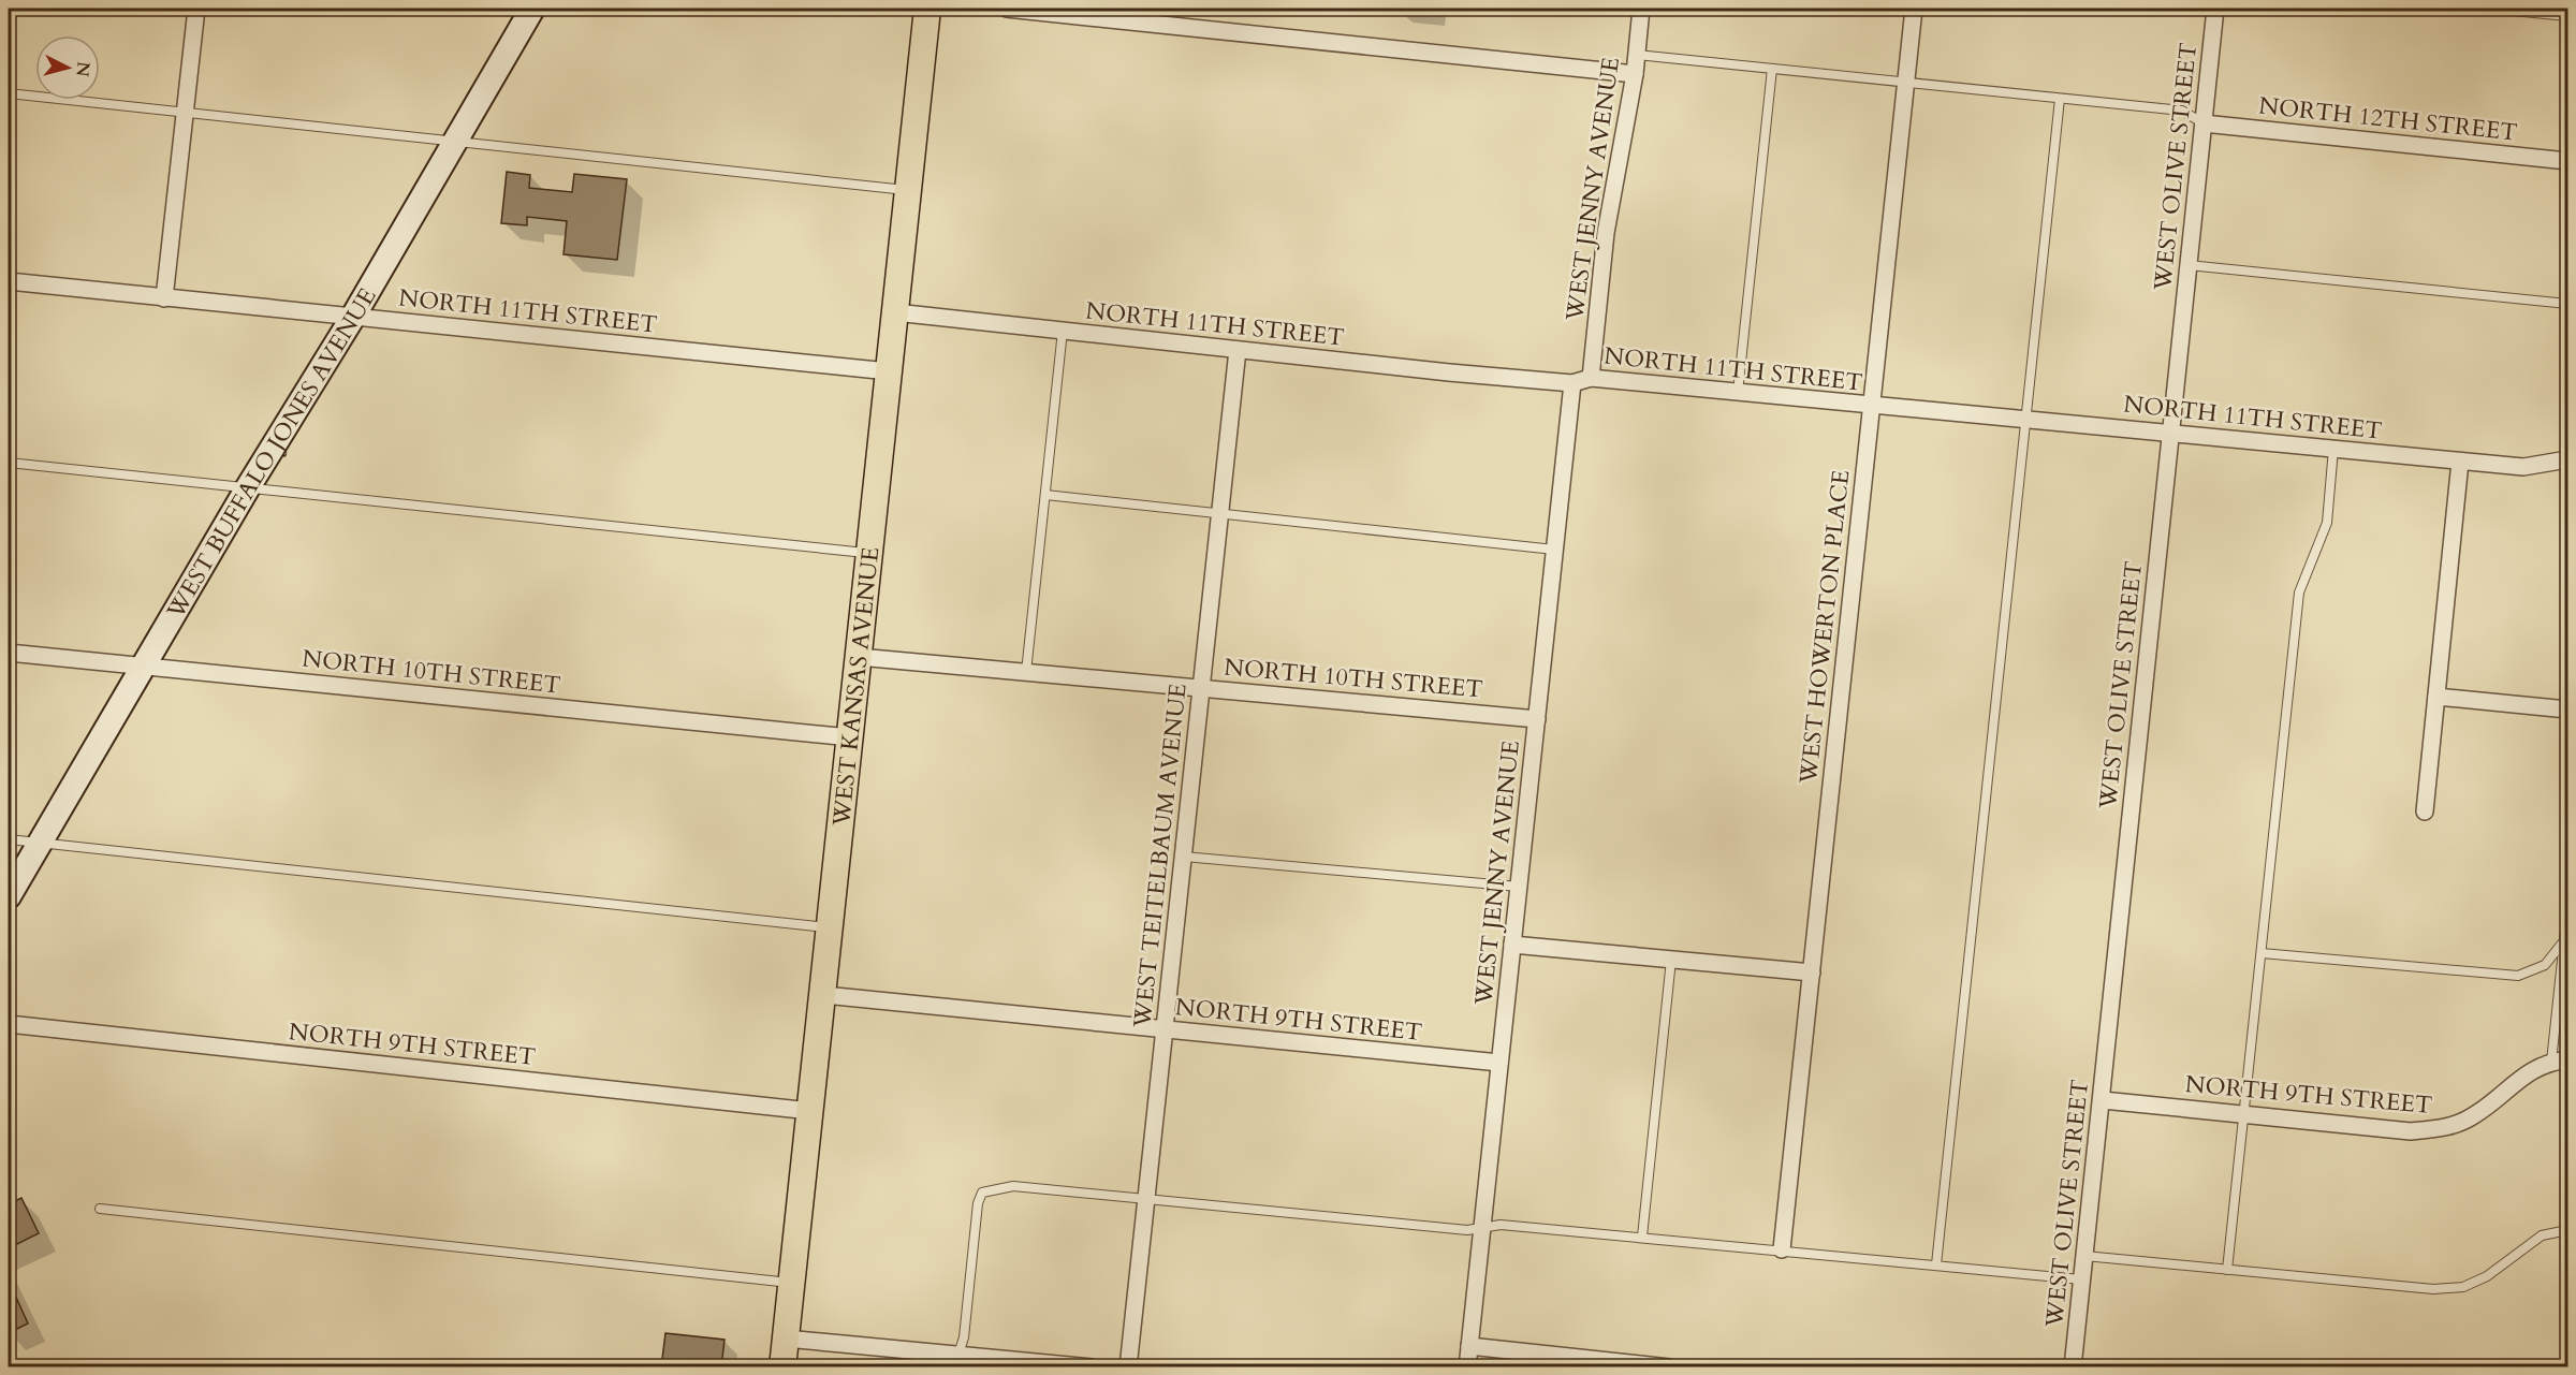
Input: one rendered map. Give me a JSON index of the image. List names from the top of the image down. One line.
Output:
{"streets":{"main road":["WEST BUFFALO JONES AVENUE","WEST KANSAS AVENUE"],"street":["NORTH 12TH STREET","WEST OLIVE STREET","WEST JENNY AVENUE","NORTH 11TH STREET","WEST HOWERTON PLACE","NORTH 10TH STREET","WEST TEITELBAUM AVENUE","NORTH 9TH STREET"]},"crossings":[["NORTH 12TH STREET","WEST OLIVE STREET"],["WEST OLIVE STREET","NORTH 11TH STREET"],["WEST OLIVE STREET","NORTH 9TH STREET"],["WEST JENNY AVENUE","NORTH 11TH STREET"],["WEST JENNY AVENUE","NORTH 10TH STREET"],["WEST JENNY AVENUE","NORTH 9TH STREET"],["NORTH 11TH STREET","WEST BUFFALO JONES AVENUE"],["NORTH 11TH STREET","WEST HOWERTON PLACE"],["NORTH 11TH STREET","WEST KANSAS AVENUE"],["NORTH 11TH STREET","WEST TEITELBAUM AVENUE"],["WEST BUFFALO JONES AVENUE","NORTH 10TH STREET"],["NORTH 10TH STREET","WEST KANSAS AVENUE"],["NORTH 10TH STREET","WEST TEITELBAUM AVENUE"],["WEST KANSAS AVENUE","NORTH 9TH STREET"],["WEST TEITELBAUM AVENUE","NORTH 9TH STREET"]],"north":"right"}
